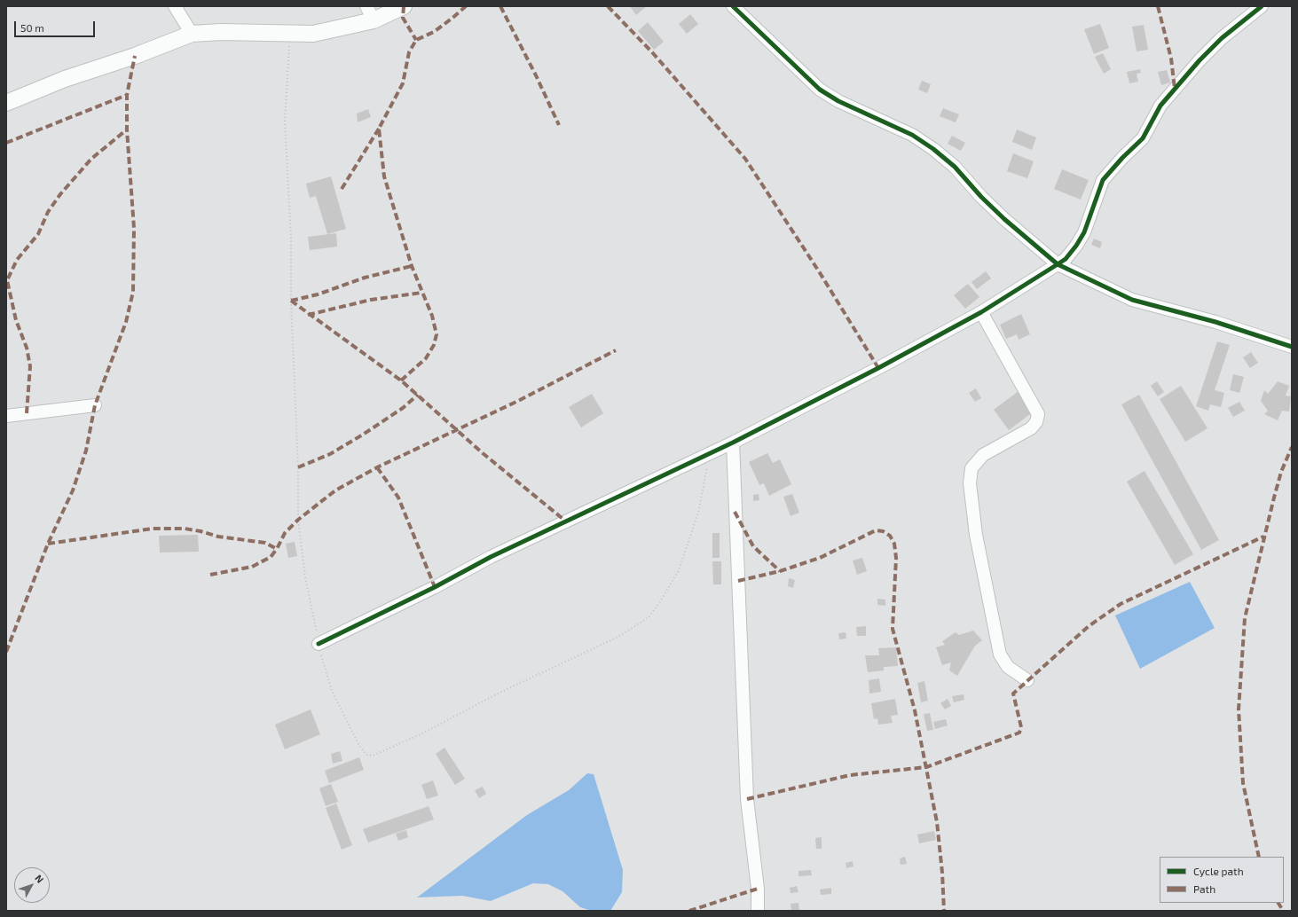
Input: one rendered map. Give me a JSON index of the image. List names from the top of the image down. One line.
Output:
{"legend":["Cycle path","Path"],"scale_bar":"50 m","north":"top right"}
